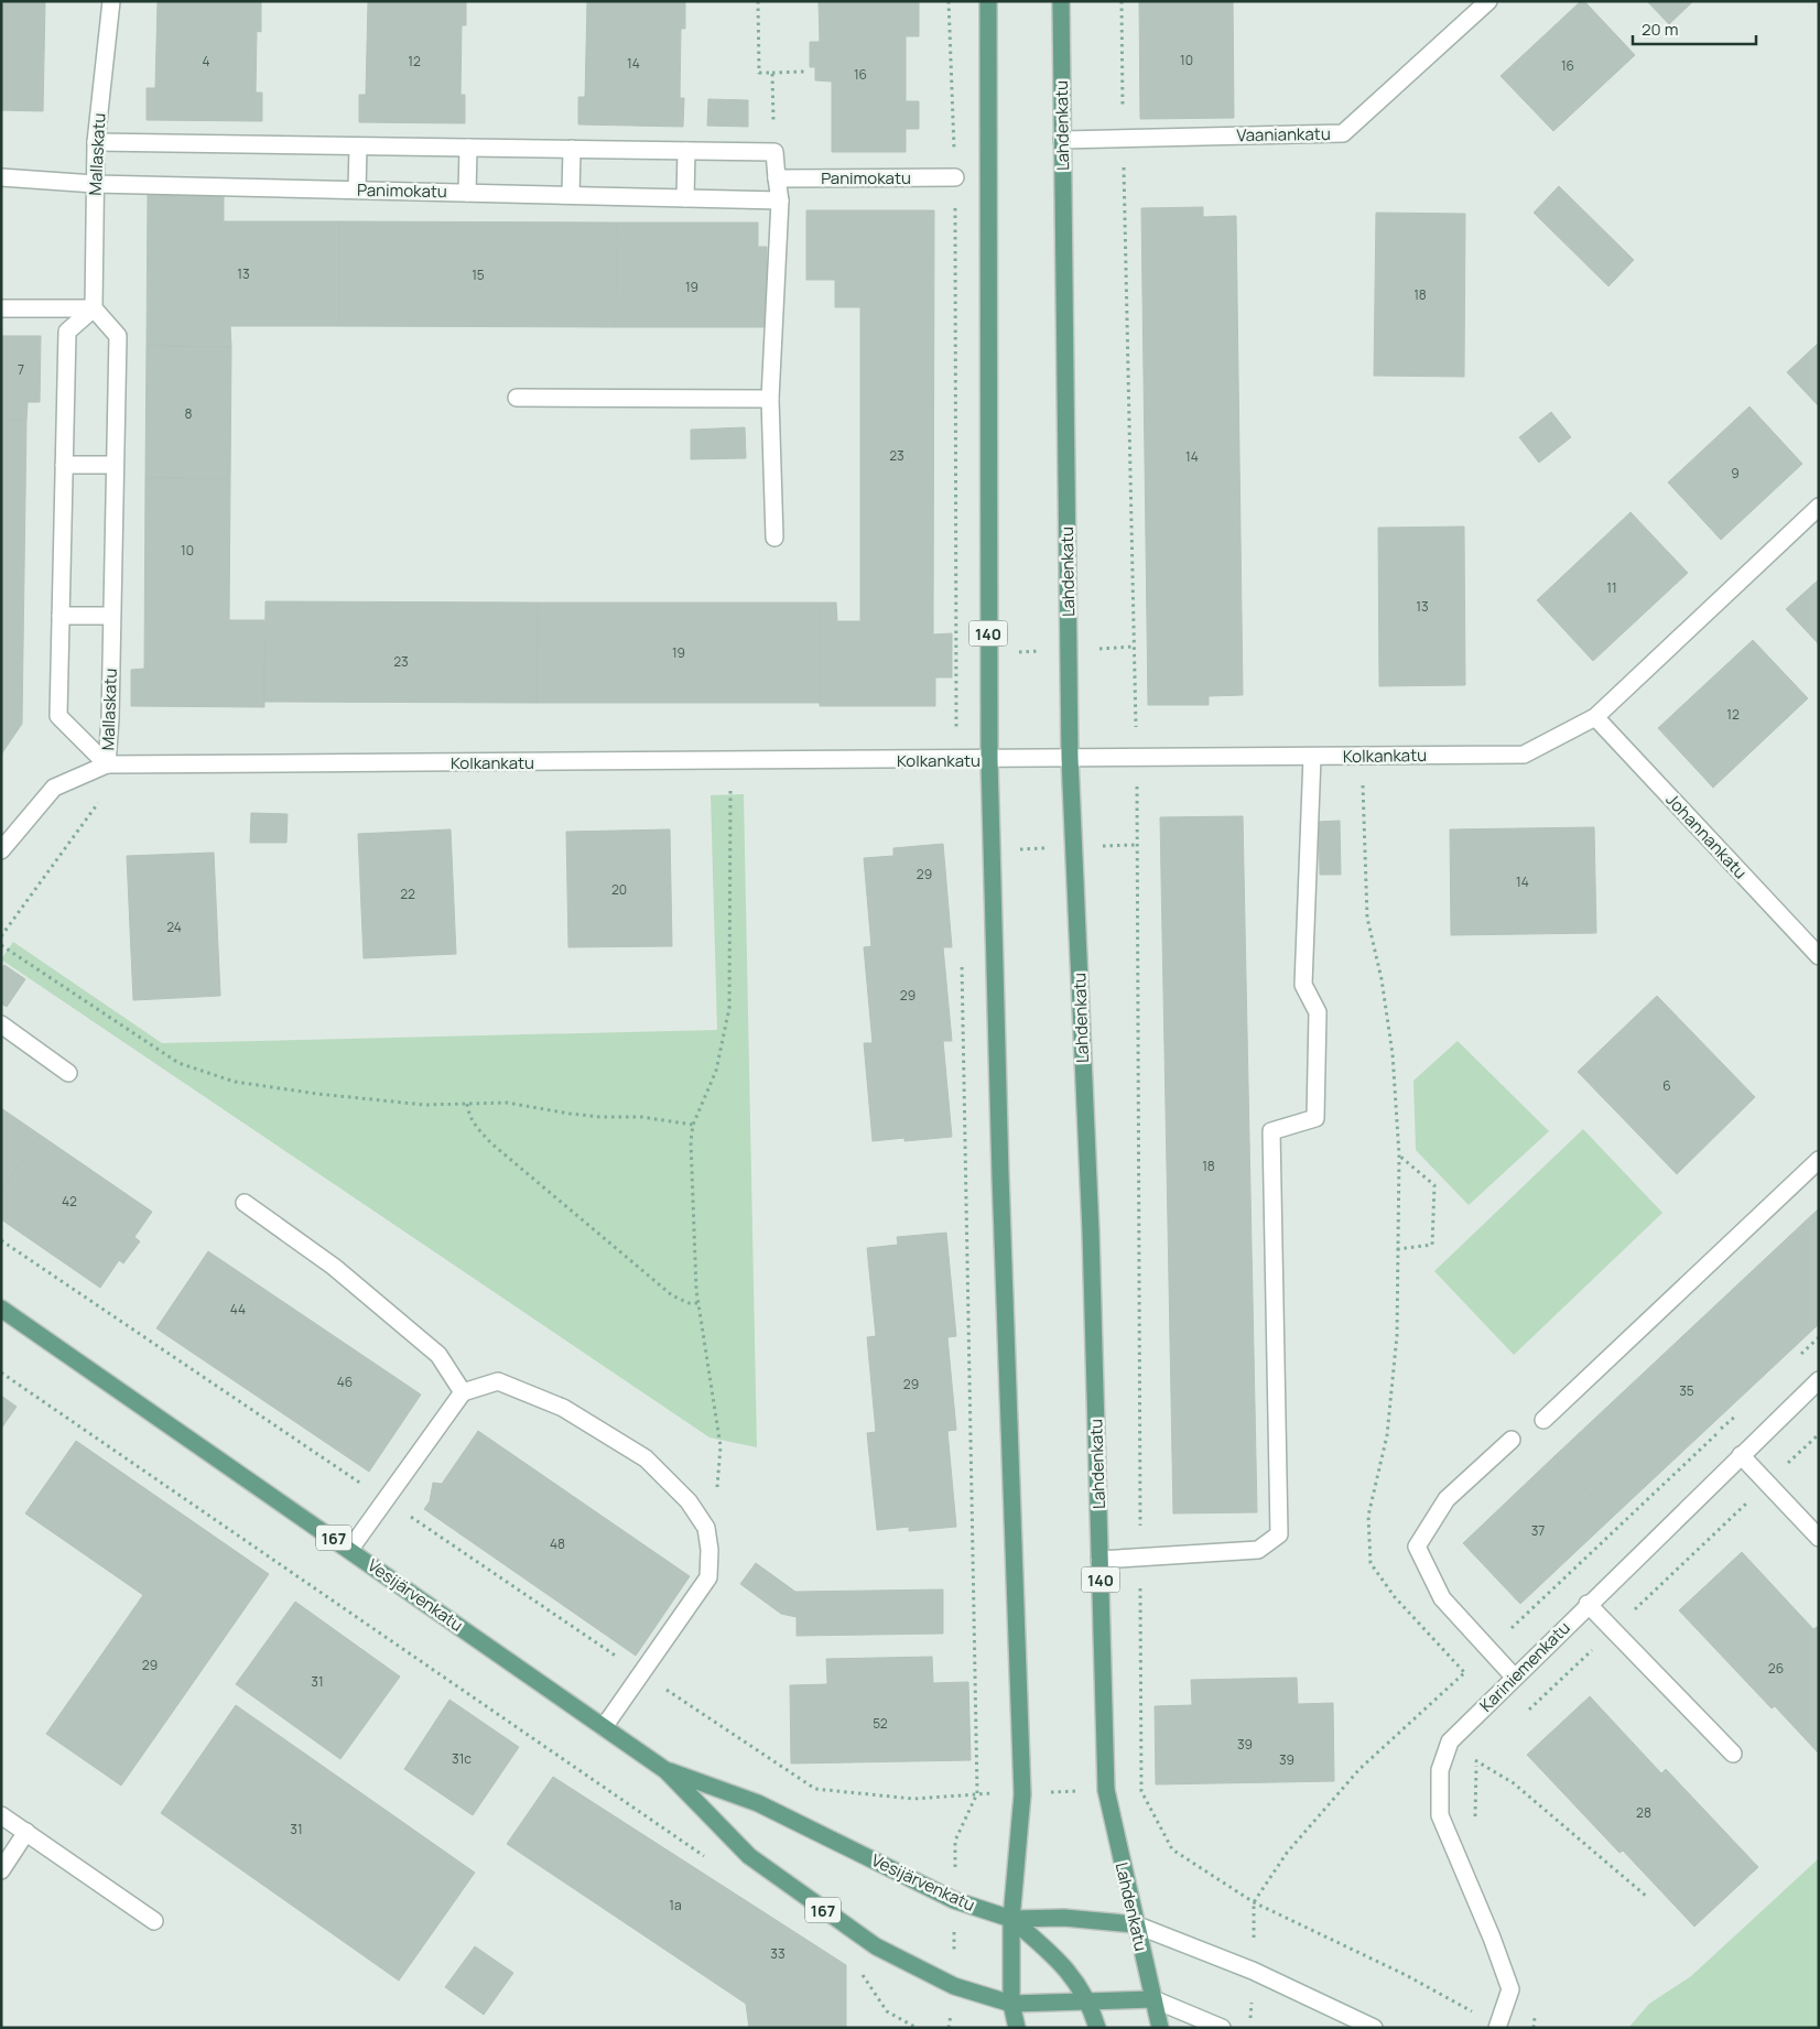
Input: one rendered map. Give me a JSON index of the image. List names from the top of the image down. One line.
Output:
{"streets":{"main road":["Lahdenkatu","140","167","Vesijärvenkatu"],"street":["Vaaniankatu","Mallaskatu","Panimokatu","Kolkankatu","Johannankatu","Kariniemenkatu"]},"crossings":[["Lahdenkatu","Vaaniankatu"],["Lahdenkatu","Kolkankatu"],["Lahdenkatu","Vesijärvenkatu"],["Mallaskatu","Panimokatu"],["Mallaskatu","Kolkankatu"],["140","Kolkankatu"],["140","Vesijärvenkatu"],["Kolkankatu","Johannankatu"]],"house_numbers":["10","4","12","14","16","16","13","15","19","18","7","8","23","14","9","10","11","13","19","23","12","29","14","20","22","24","29","6","18","42","44","46","29","35","37","48","29","26","31","52","39","31c","39","28","31","1a","33"],"scale_bar":"20 m"}
